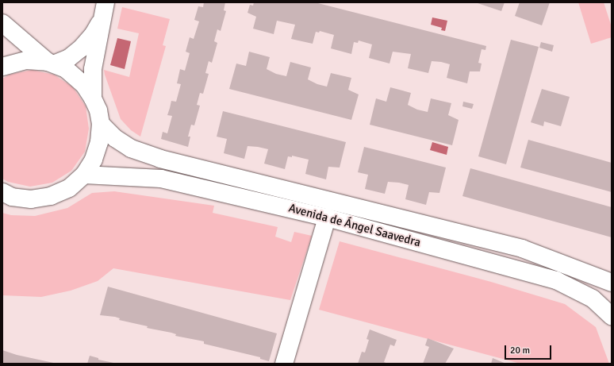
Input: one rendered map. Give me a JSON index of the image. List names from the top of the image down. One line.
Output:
{"streets":{"street":["Avenida de Ángel Saavedra"]},"scale_bar":"20 m"}
